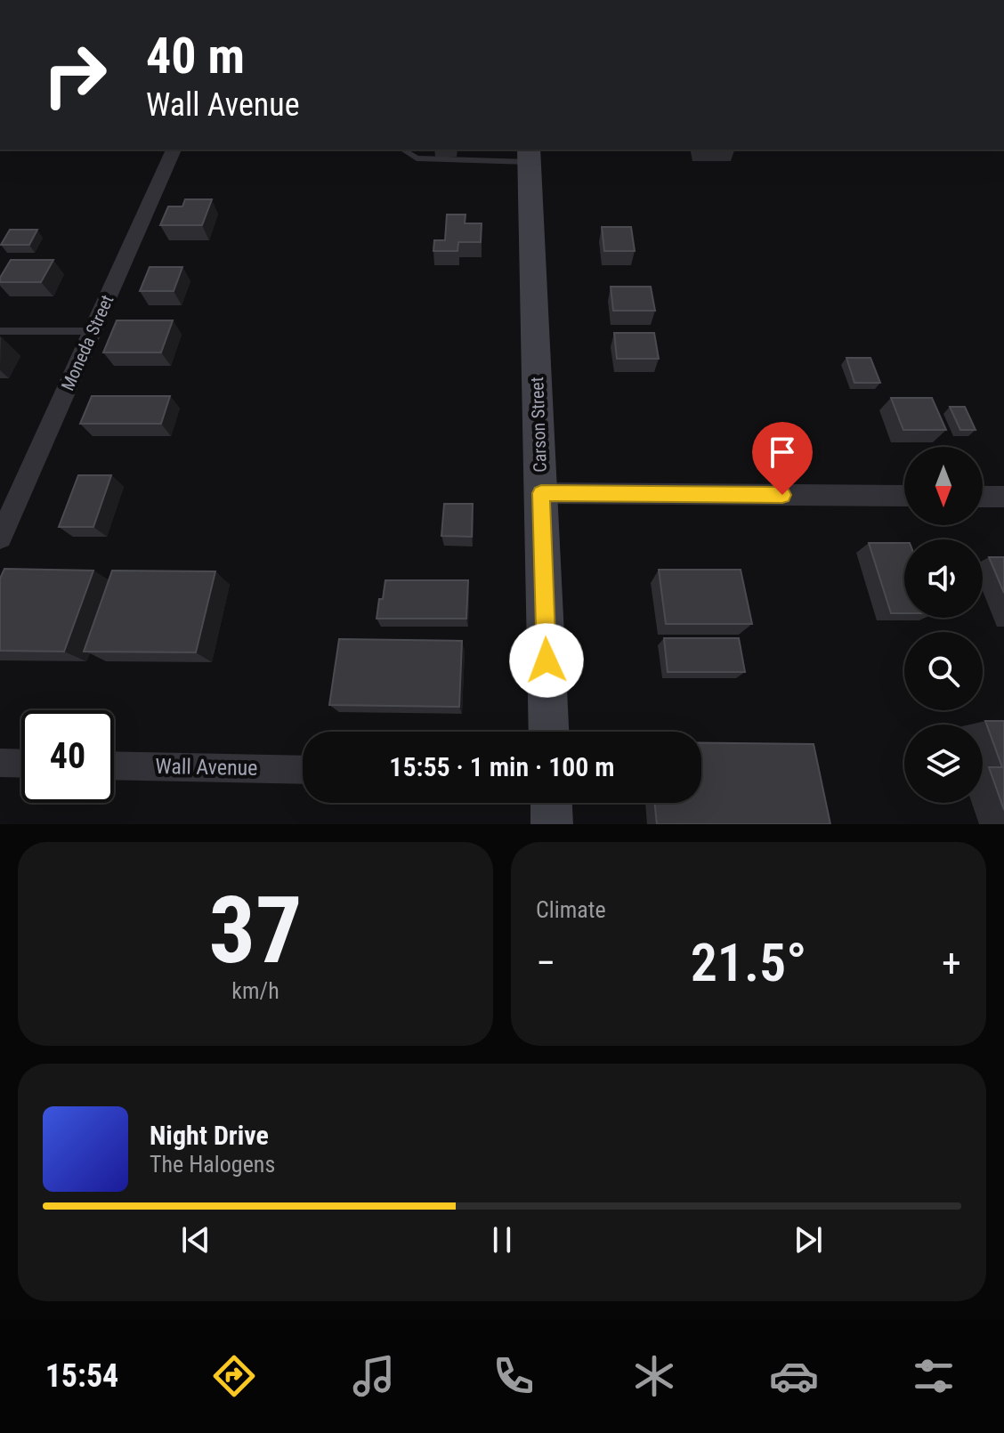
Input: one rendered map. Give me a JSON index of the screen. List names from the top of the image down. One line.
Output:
{"streets":{"street":["Moneda Street","Carson Street","Wall Avenue"]},"north":"bottom","page":{"turn":["40 m","Wall Avenue"],"limit":"40","trip":"15:55 · 1 min · 100 m","tile":[["37","km/h"],"Climate"],"heat":["−","21.5°","+"],"song":["Night Drive","The Halogens"],"tabs":"15:54"}}
